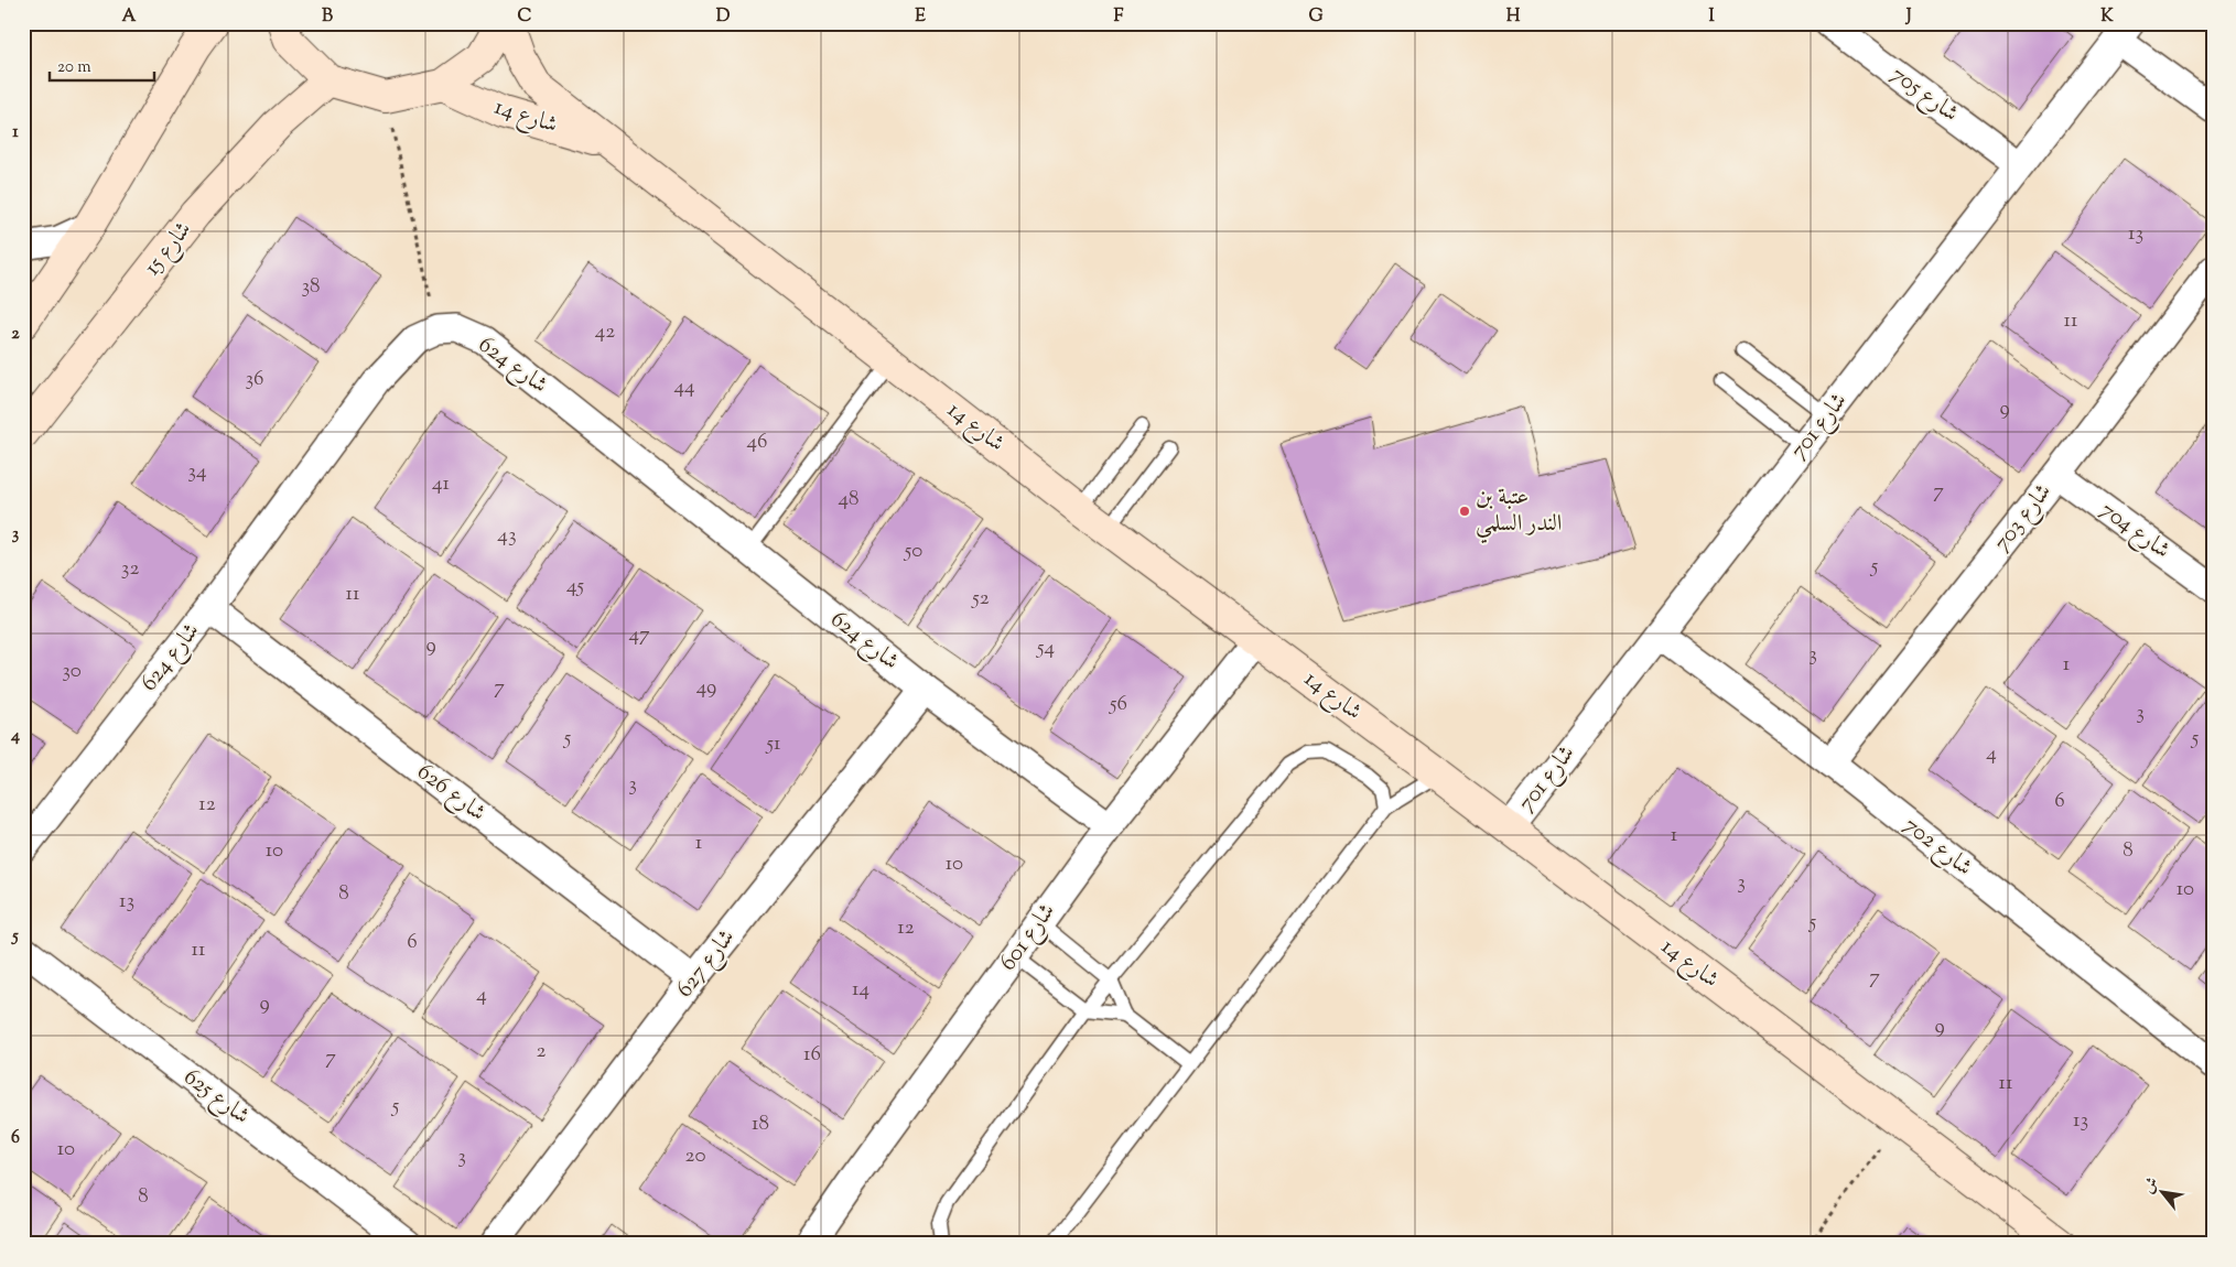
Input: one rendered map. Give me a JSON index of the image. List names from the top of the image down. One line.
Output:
{"streets":{"street":["شارع 705","شارع 14","شارع 15","شارع 624","شارع 701","شارع 703","شارع 704","شارع 626","شارع 702","شارع 601","شارع 627","شارع 625"]},"crossings":[["شارع 705","شارع 701"],["شارع 14","شارع 701"],["شارع 14","شارع 601"],["شارع 624","شارع 626"],["شارع 624","شارع 601"],["شارع 624","شارع 627"],["شارع 701","شارع 702"],["شارع 703","شارع 704"],["شارع 703","شارع 702"],["شارع 626","شارع 627"]],"places":["عتبة بن الندر السلمي"],"house_numbers":["13","38","11","42","36","44","9","46","34","41","7","48","43","50","5","32","45","11","52","47","9","54","3","1","30","7","49","56","3","5","5","51","4","3","6","12","1","1","10","8","10","3","10","8","13","5","12","6","11","7","14","4","9","9","2","16","7","11","5","13","18","10","20","3","8"],"scale_bar":"20 m","north":"top left","grid":{"columns":["A","B","C","D","E","F","G","H","I","J","K"],"rows":["1","2","3","4","5","6"]}}
